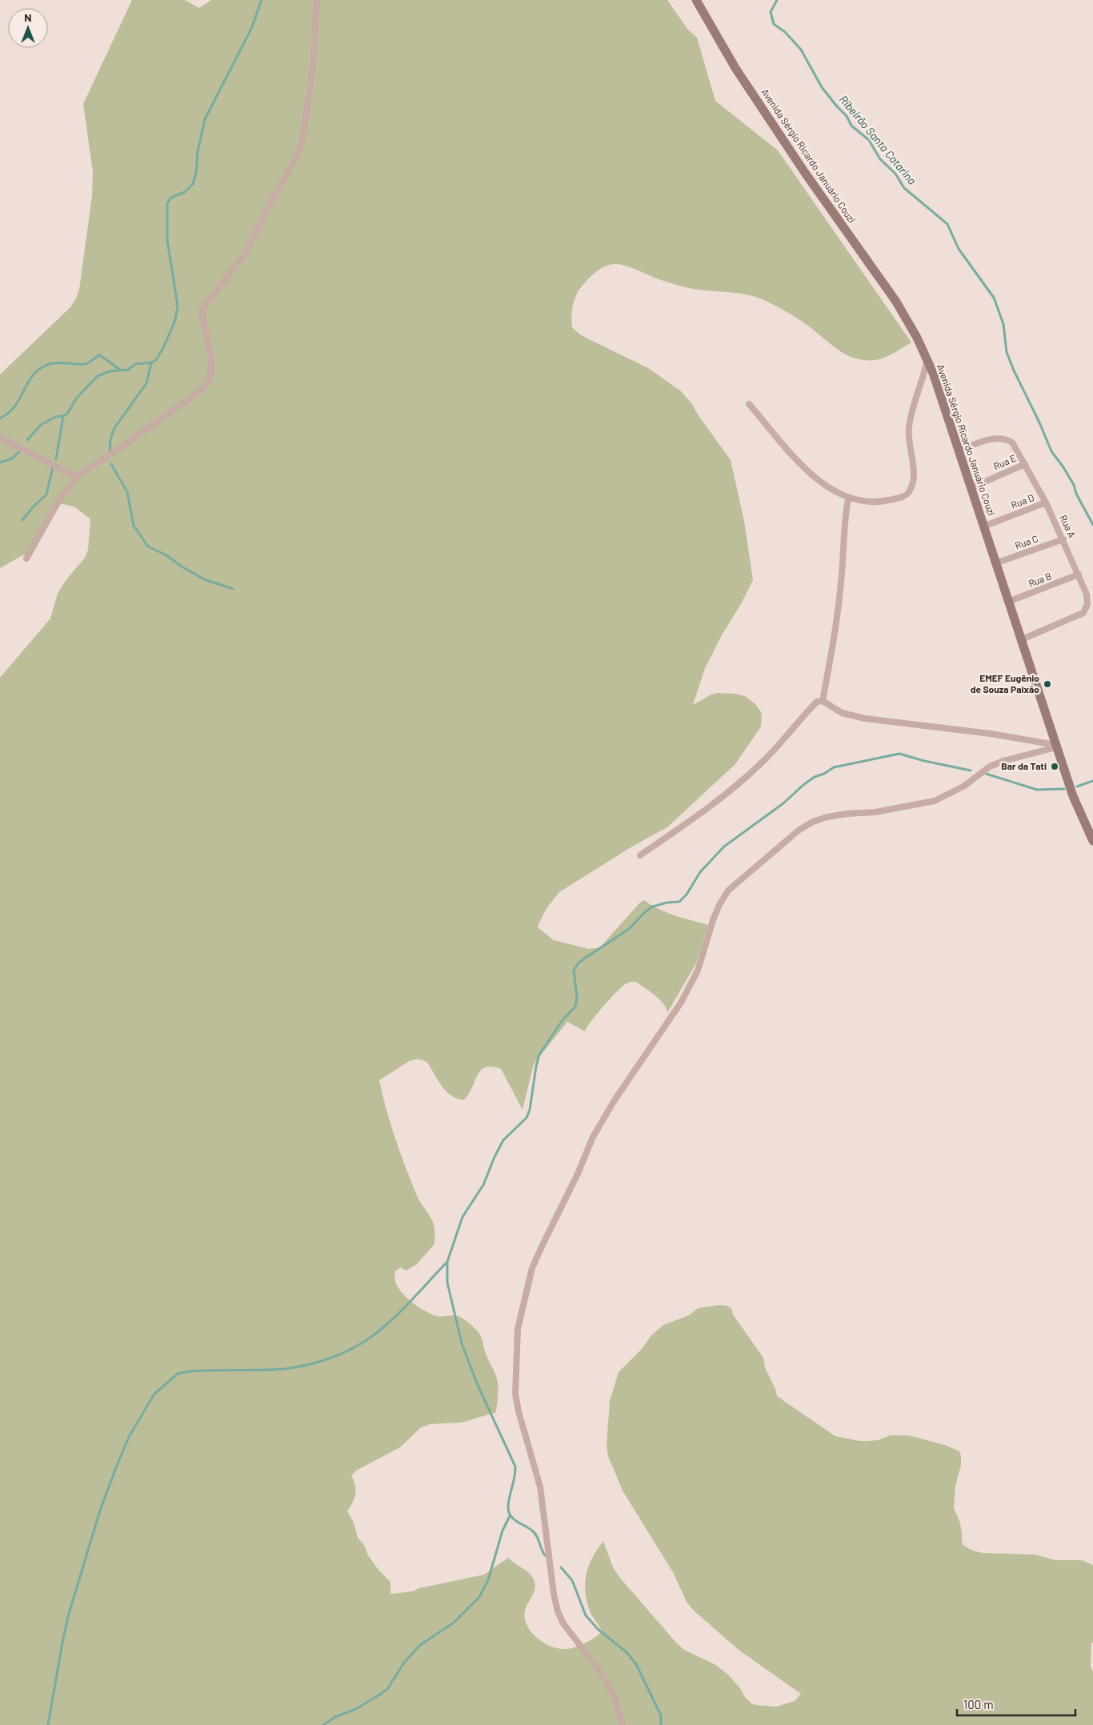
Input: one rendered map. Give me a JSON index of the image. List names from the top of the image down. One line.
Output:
{"streets":{"street":["Avenida Sérgio Ricardo Januário Couzi","Rua E","Rua D","Rua A","Rua C","Rua B"]},"crossings":[["Avenida Sérgio Ricardo Januário Couzi","Rua E"],["Avenida Sérgio Ricardo Januário Couzi","Rua D"],["Avenida Sérgio Ricardo Januário Couzi","Rua A"],["Avenida Sérgio Ricardo Januário Couzi","Rua C"],["Avenida Sérgio Ricardo Januário Couzi","Rua B"],["Rua E","Rua A"],["Rua D","Rua A"],["Rua A","Rua C"],["Rua A","Rua B"]],"water":["Ribeirão Santa Catarina"],"places":["EMEF Eugênio de Souza Paixão","Bar da Tati"],"scale_bar":"100 m","north":"top"}
